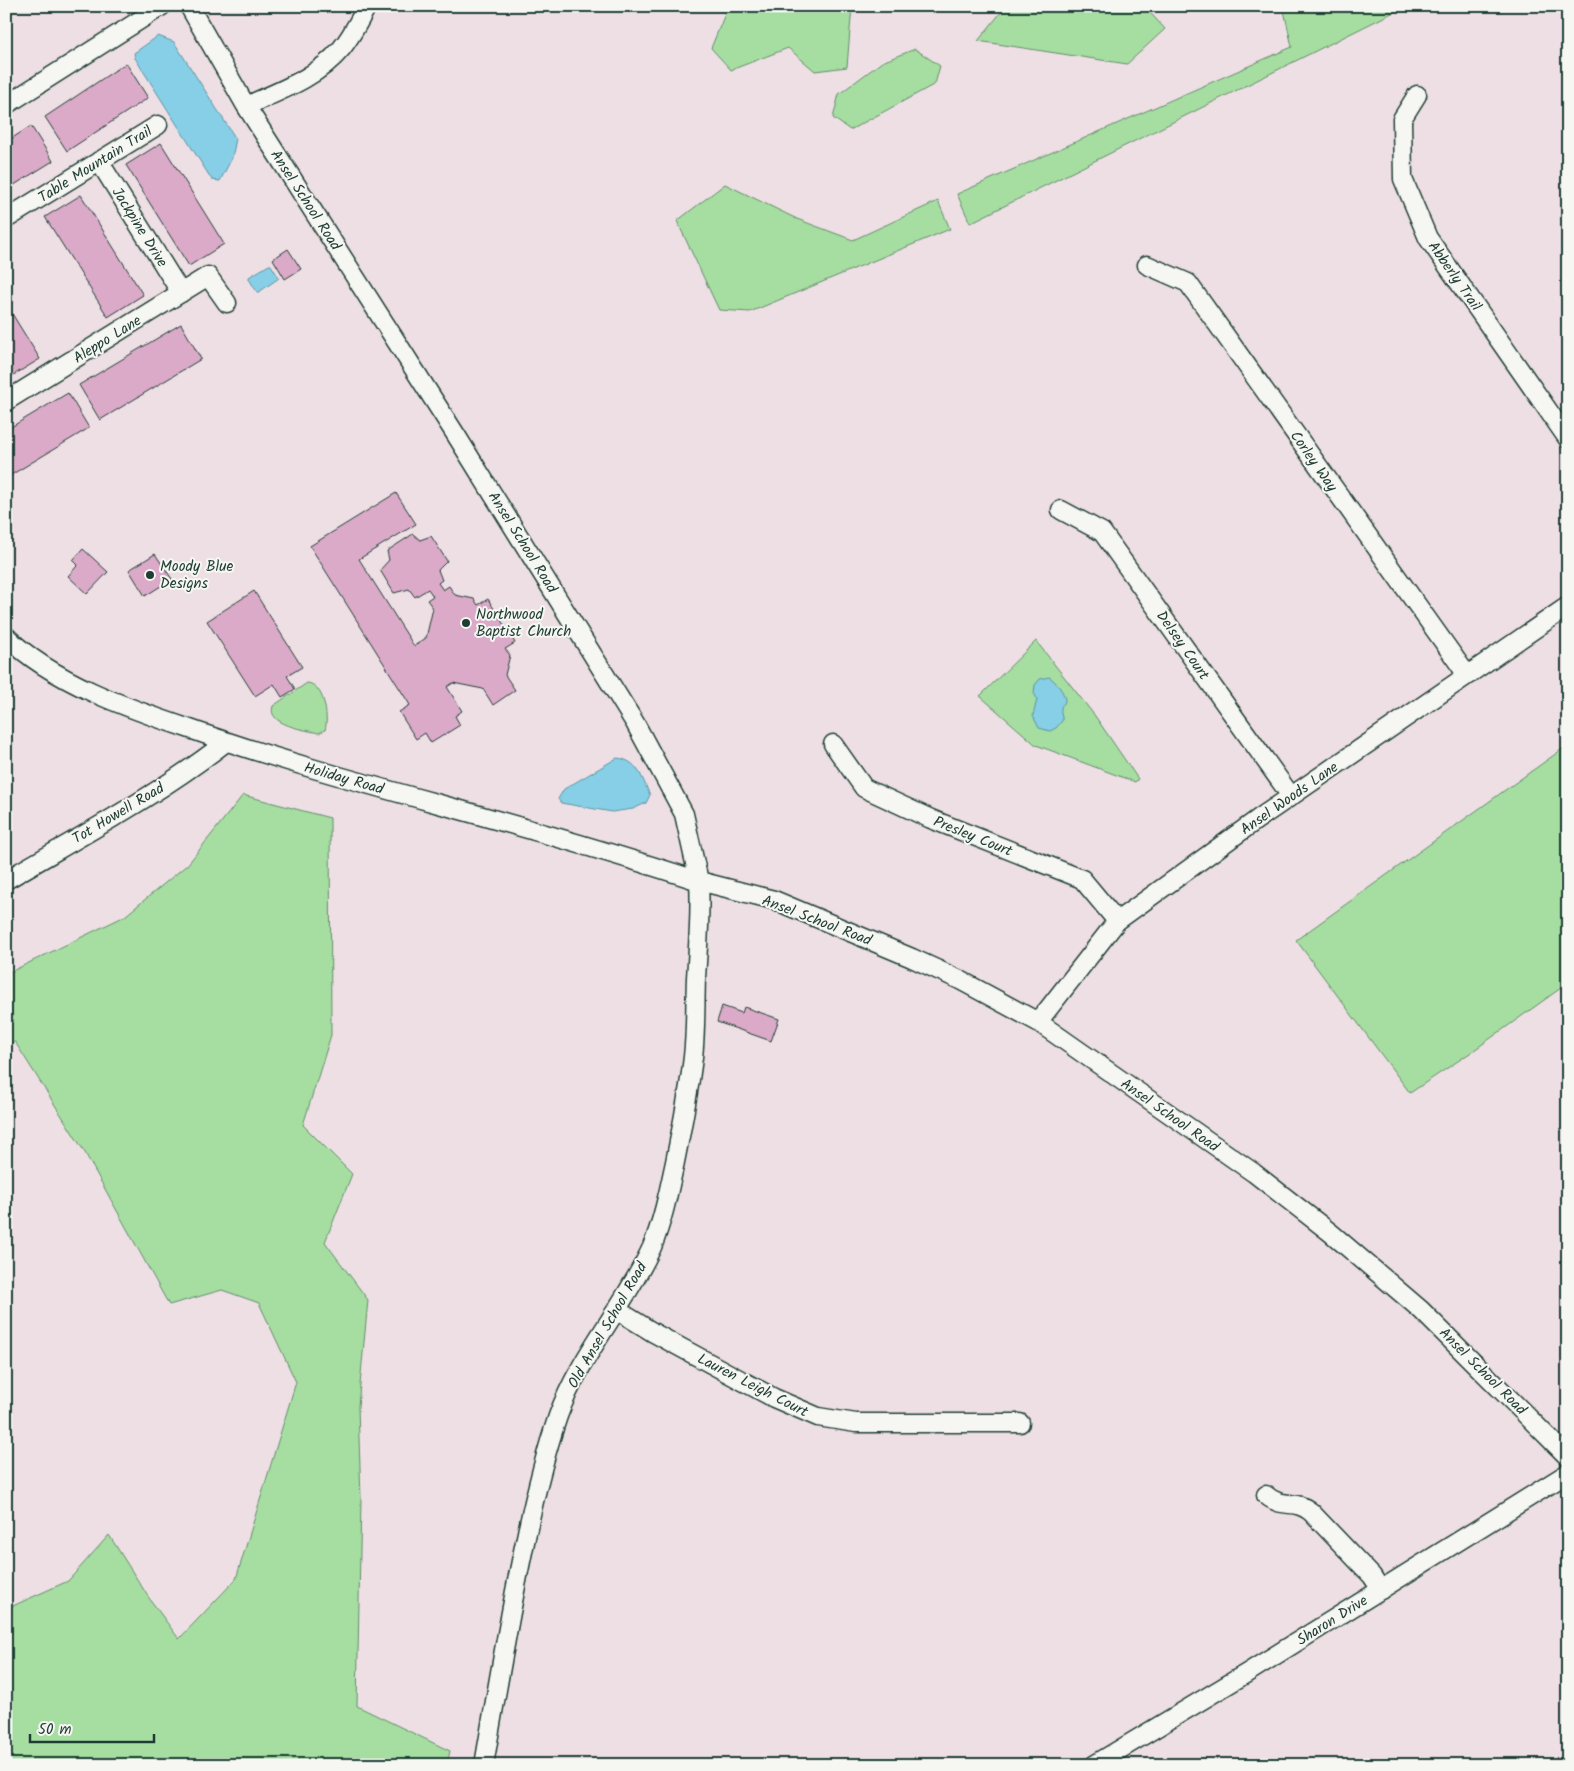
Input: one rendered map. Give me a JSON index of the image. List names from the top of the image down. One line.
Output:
{"streets":{"street":["Table Mountain Trail","Ansel School Road","Jackpine Drive","Abberly Trail","Aleppo Lane","Corley Way","Delsey Court","Holiday Road","Ansel Woods Lane","Tot Howell Road","Presley Court","Old Ansel School Road","Lauren Leigh Court","Sharon Drive"]},"crossings":[["Table Mountain Trail","Jackpine Drive"],["Ansel School Road","Holiday Road"],["Ansel School Road","Ansel Woods Lane"],["Ansel School Road","Old Ansel School Road"],["Jackpine Drive","Aleppo Lane"],["Corley Way","Ansel Woods Lane"],["Delsey Court","Ansel Woods Lane"],["Holiday Road","Tot Howell Road"],["Holiday Road","Old Ansel School Road"],["Ansel Woods Lane","Presley Court"],["Old Ansel School Road","Lauren Leigh Court"]],"places":["Moody Blue Designs","Northwood Baptist Church"],"scale_bar":"50 m"}
